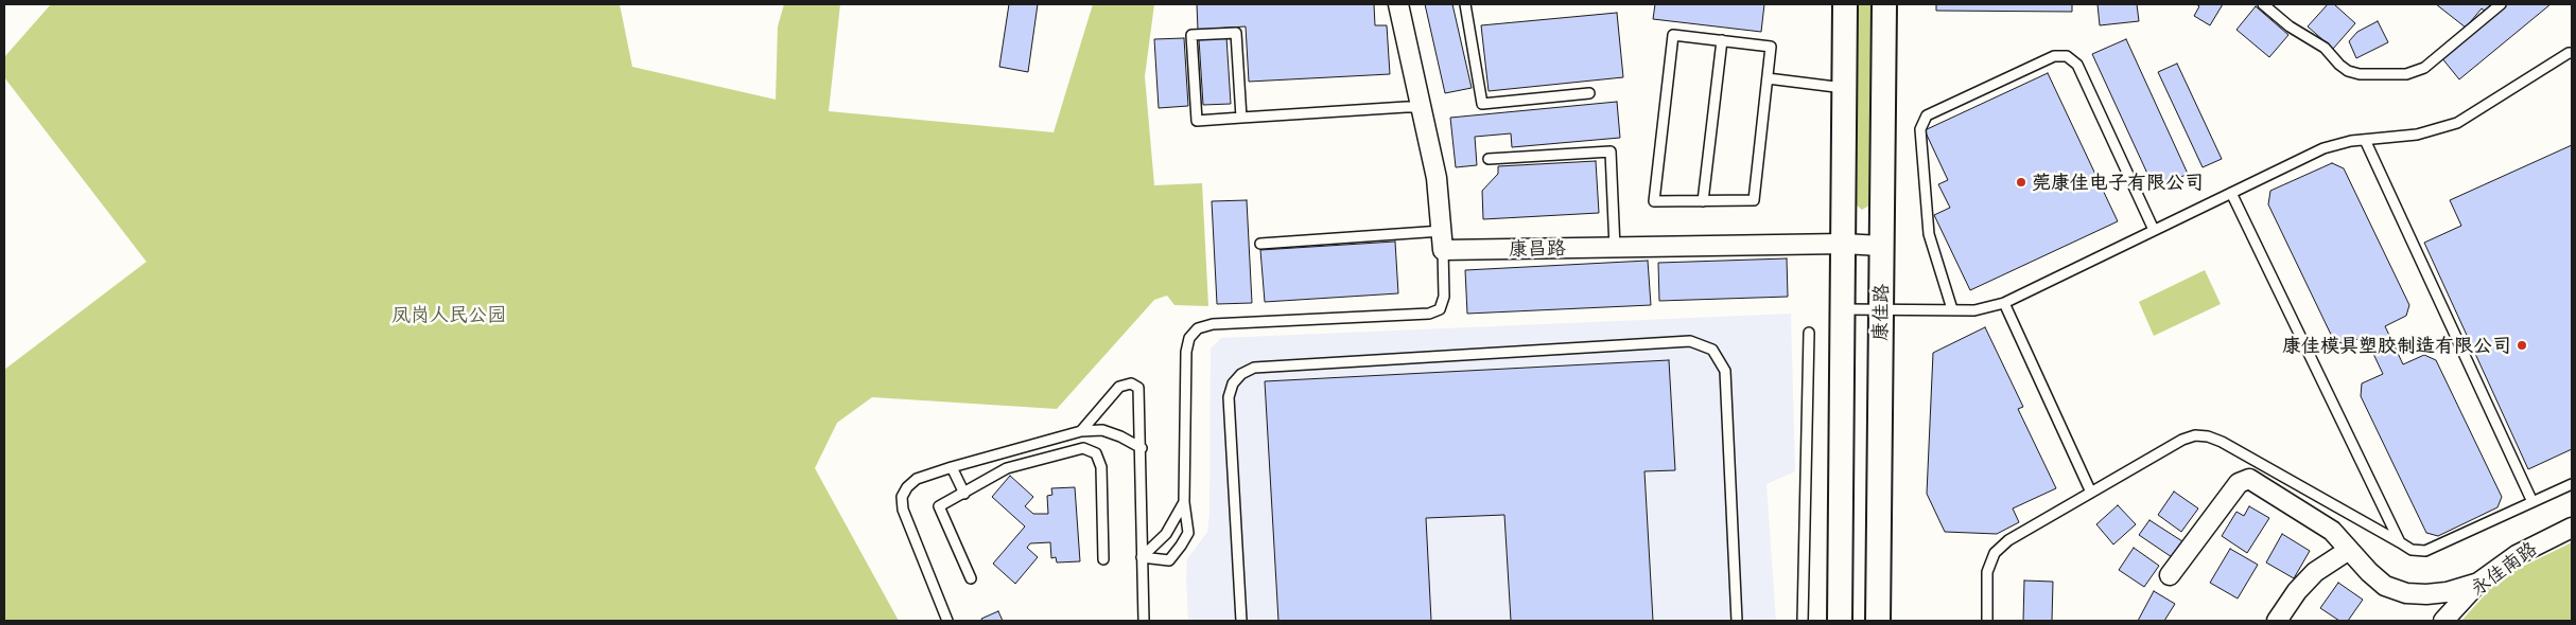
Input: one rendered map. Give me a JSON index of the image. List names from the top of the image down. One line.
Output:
{"streets":{"street":["康昌路","康佳路","永佳南路"]},"crossings":[["康昌路","康佳路"]],"parks":["凤岗人民公园"],"places":["莞康佳电子有限公司","康佳模具塑胶制造有限公司"]}
